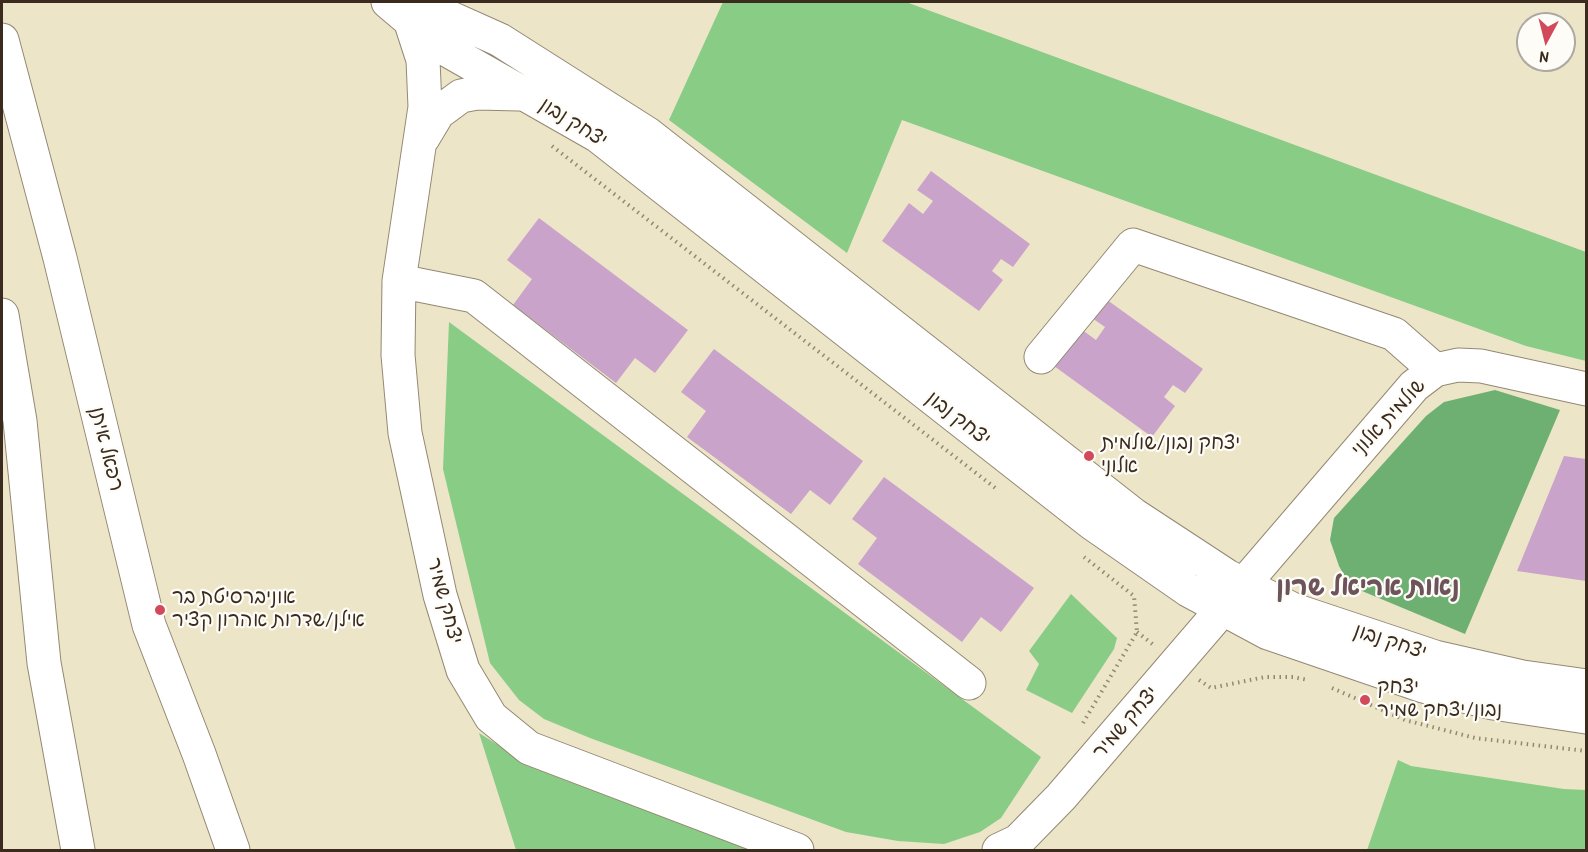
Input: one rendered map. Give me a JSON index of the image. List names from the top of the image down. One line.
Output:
{"streets":{"street":["יצחק נבון","שולמית אלוני","רפאל איתן","יצחק שמיר"]},"crossings":[["יצחק נבון","שולמית אלוני"],["יצחק נבון","יצחק שמיר"],["שולמית אלוני","יצחק שמיר"]],"districts":["נאות אריאל שרון"],"places":["יצחק נבון/שולמית אלוני","אוניברסיטת בר אילן/שדרות אהרון קציר","יצחק נבון/יצחק שמיר"],"north":"bottom"}
